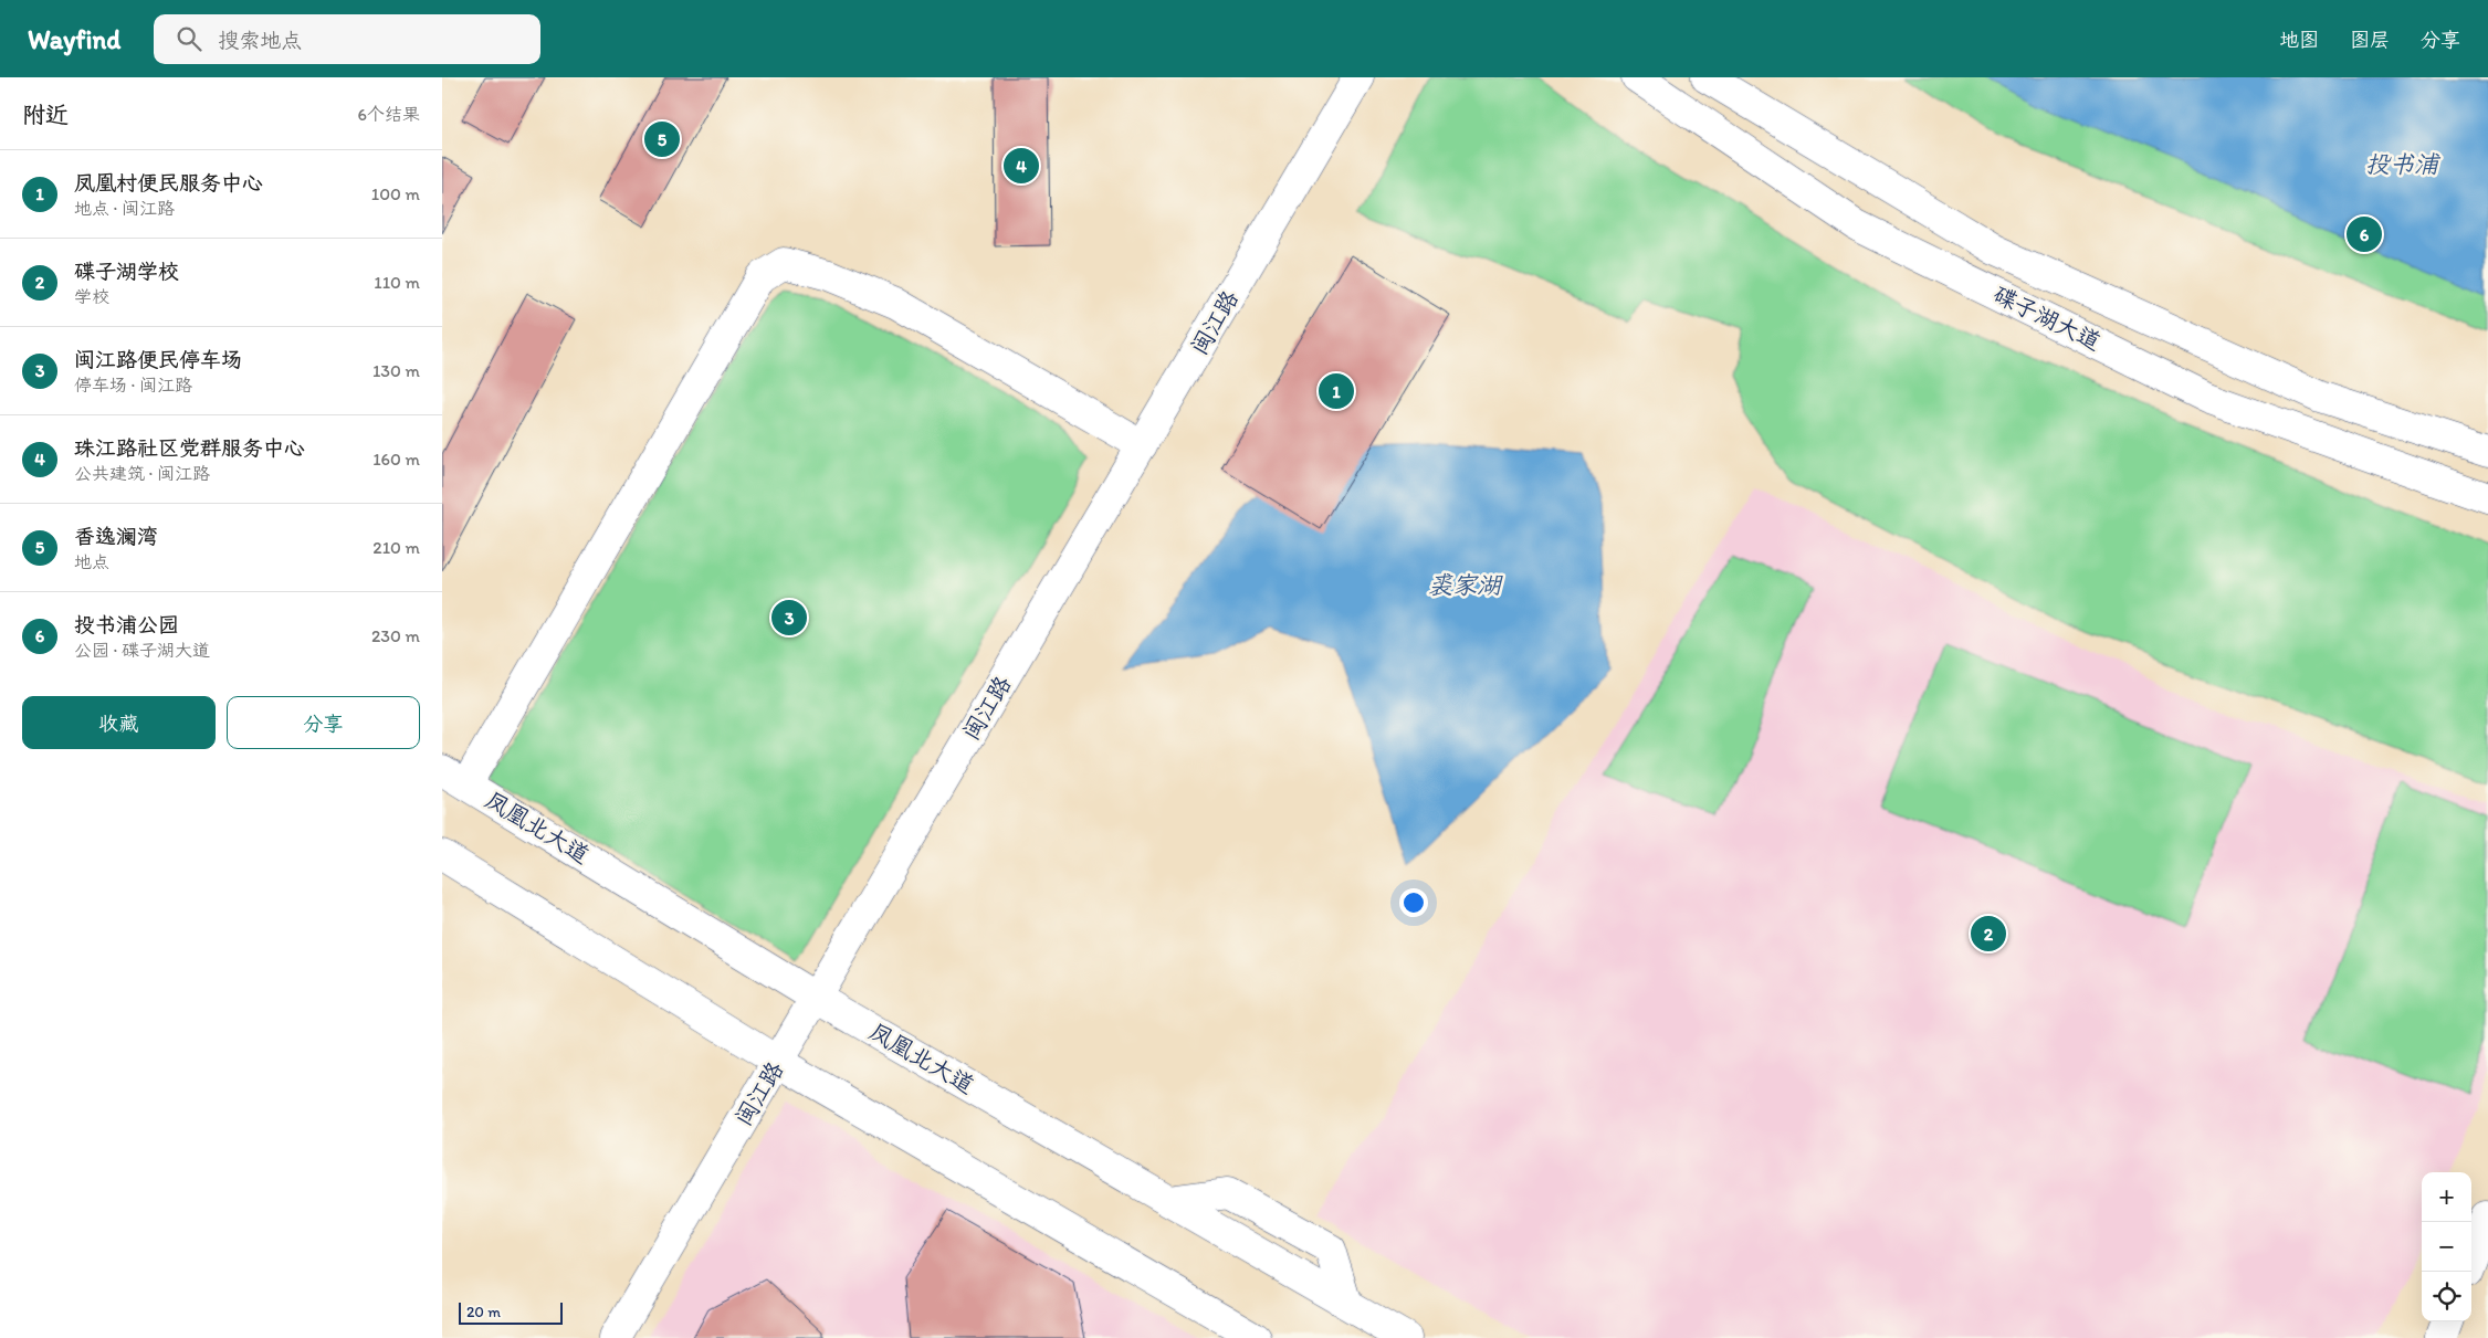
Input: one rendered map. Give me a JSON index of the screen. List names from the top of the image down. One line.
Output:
{"streets":{"main road":["碟子湖大道","闽江路","凤凰北大道"]},"crossings":[["闽江路","凤凰北大道"]],"water":["投书浦","裘家湖"],"scale_bar":"20 m","page":{"header":"Wayfind","search":"搜索地点","nav":["地图","图层","分享"],"heading":["附近","6个结果"],"pins":["5","4","6","1","3","2"],"list":[{"mark":"1","name":"凤凰村便民服务中心","note":"地点 · 闽江路","value":"100 m"},{"mark":"2","name":"碟子湖学校","note":"学校","value":"110 m"},{"mark":"3","name":"闽江路便民停车场","note":"停车场 · 闽江路","value":"130 m"},{"mark":"4","name":"珠江路社区党群服务中心","note":"公共建筑 · 闽江路","value":"160 m"},{"mark":"5","name":"香逸澜湾","note":"地点","value":"210 m"},{"mark":"6","name":"投书浦公园","note":"公园 · 碟子湖大道","value":"230 m"}],"buttons":["收藏","分享"],"map_buttons":["+","−"],"scale":"20 m"}}
